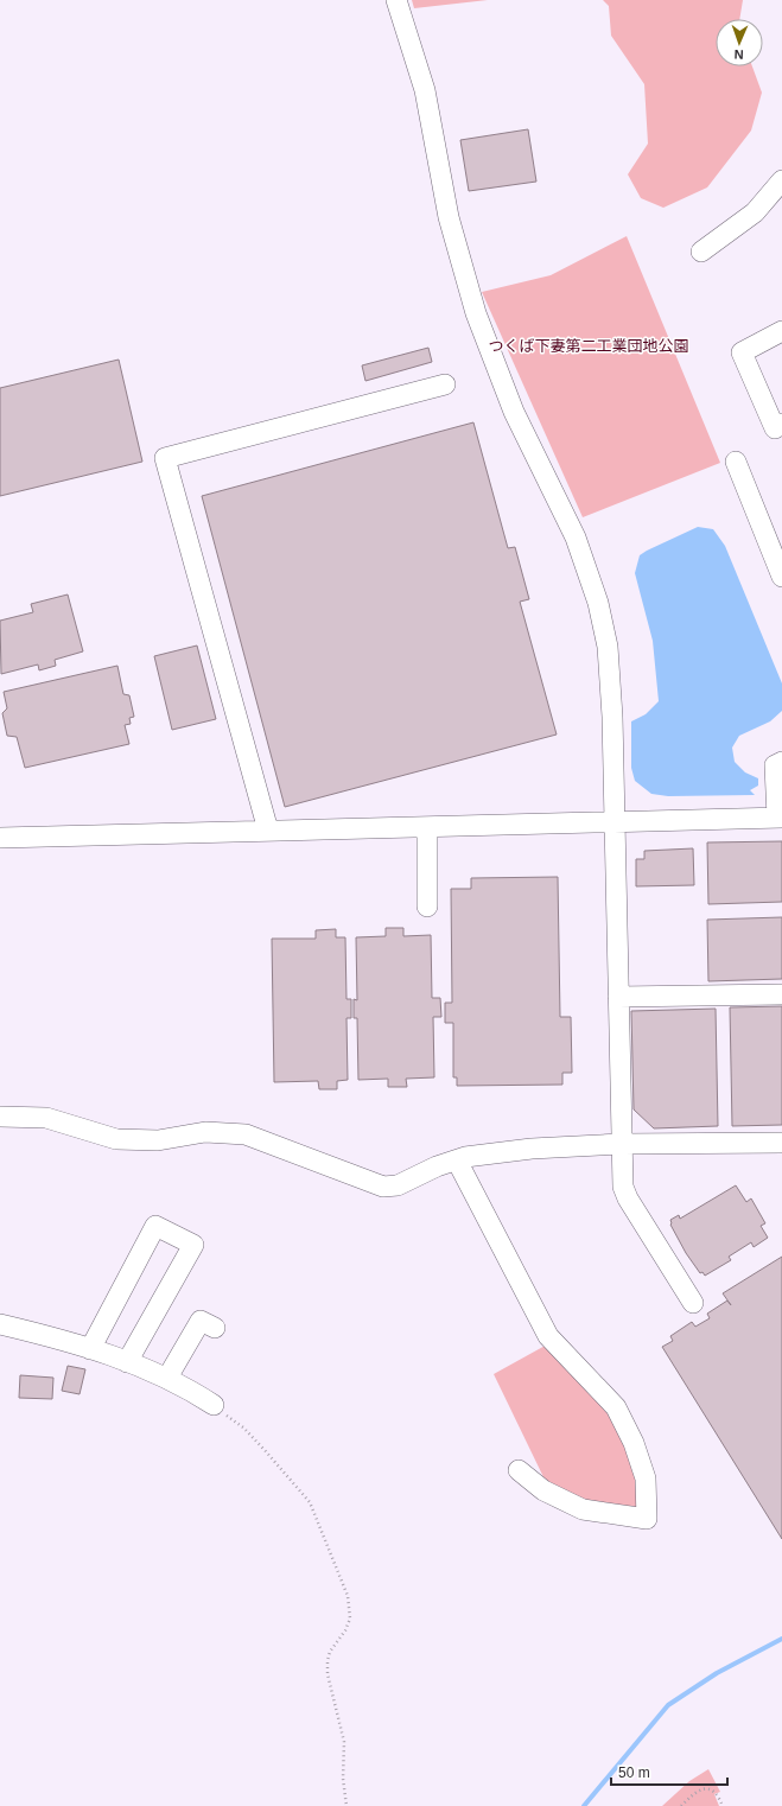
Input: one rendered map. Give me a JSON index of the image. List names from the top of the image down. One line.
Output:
{"parks":["つくば下妻第二工業団地公園"],"scale_bar":"50 m","north":"bottom"}
